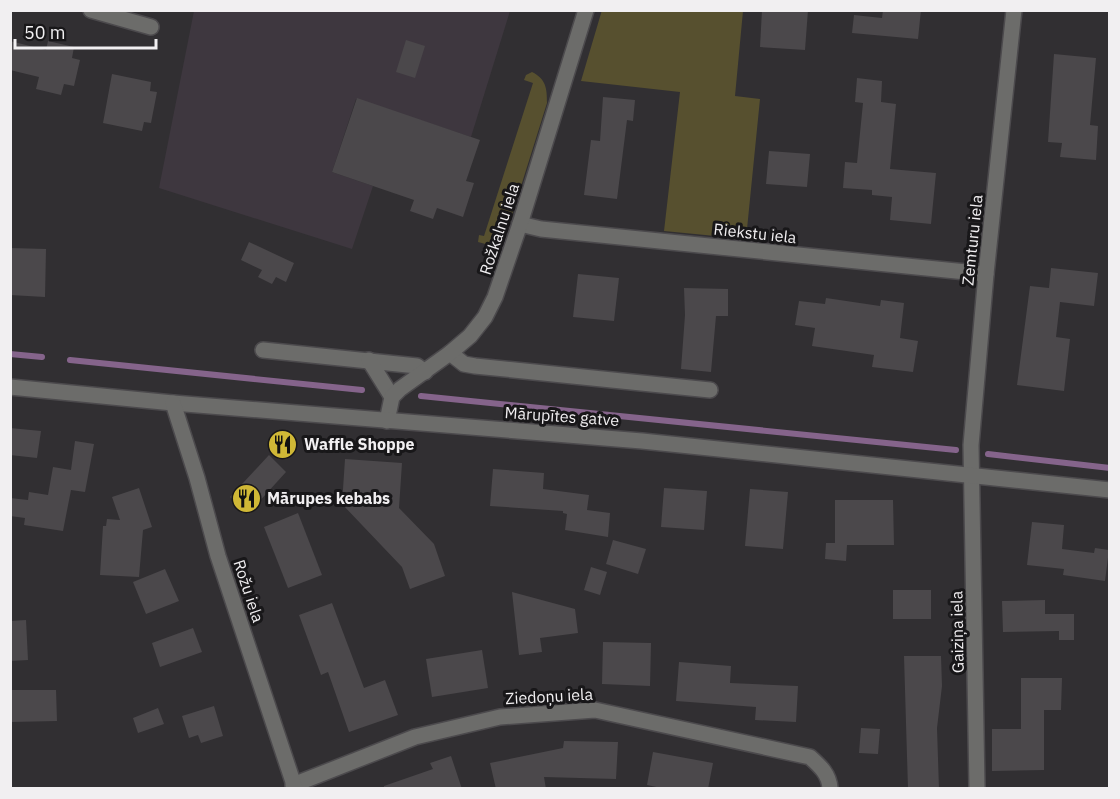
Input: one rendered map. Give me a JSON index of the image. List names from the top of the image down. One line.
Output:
{"streets":{"street":["Rožkalnu iela","Riekstu iela","Zemturu iela","Mārupītes gatve","Rožu iela","Gaiziņa iela","Ziedoņu iela"]},"crossings":[["Rožkalnu iela","Riekstu iela"],["Riekstu iela","Zemturu iela"],["Zemturu iela","Mārupītes gatve"],["Zemturu iela","Gaiziņa iela"],["Mārupītes gatve","Rožu iela"],["Mārupītes gatve","Gaiziņa iela"],["Rožu iela","Ziedoņu iela"]],"places":{"restaurant":["Waffle Shoppe","Mārupes kebabs"]},"scale_bar":"50 m"}
